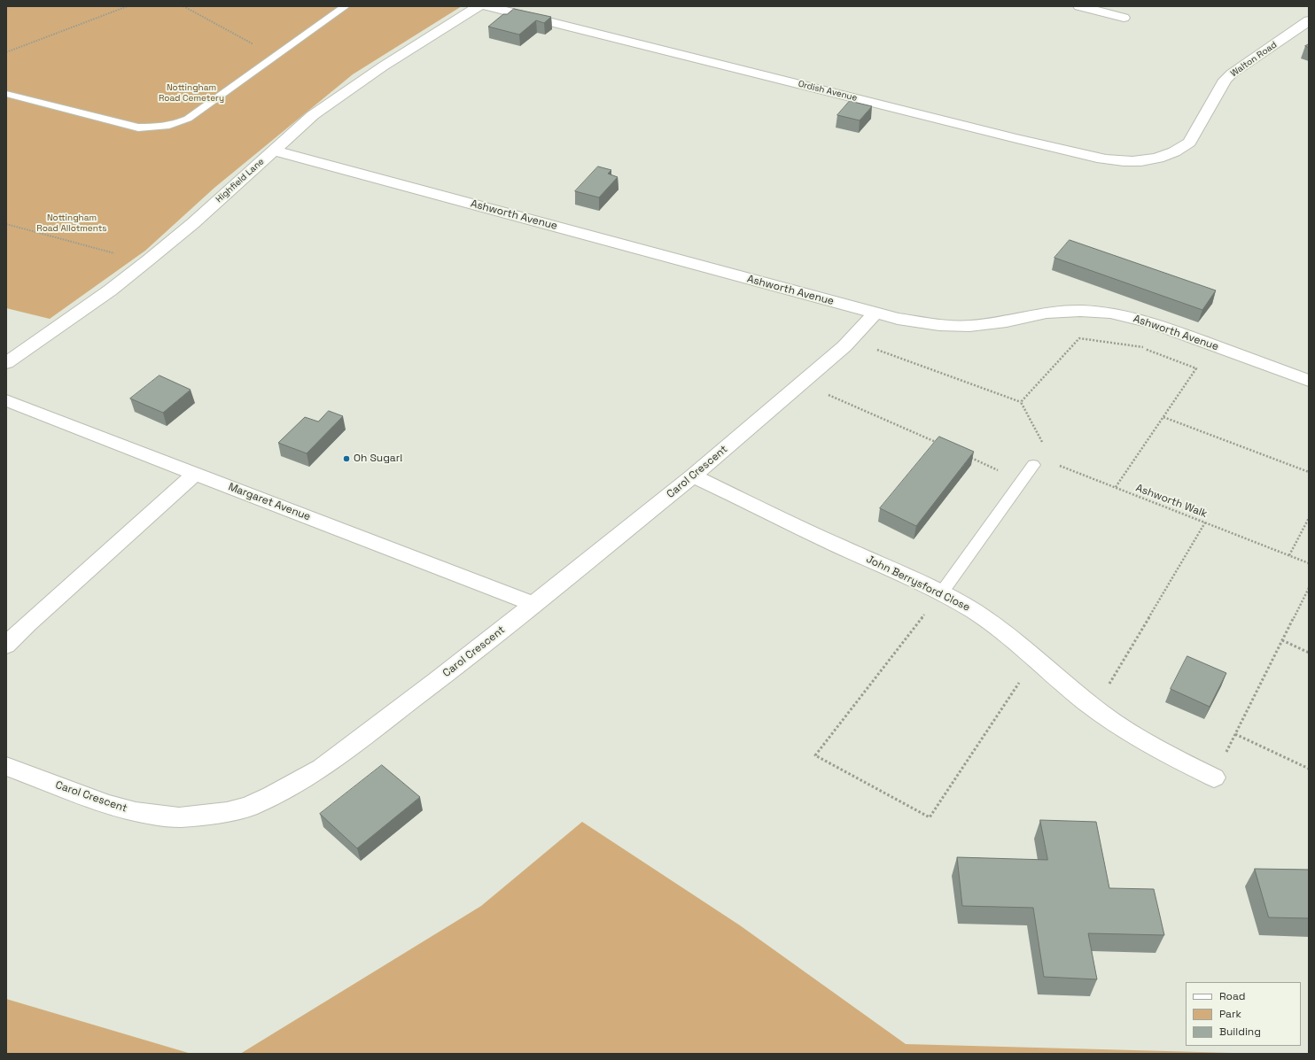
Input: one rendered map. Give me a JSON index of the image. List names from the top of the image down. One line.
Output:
{"streets":{"street":["Walton Road","Ordish Avenue","Highfield Lane","Ashworth Avenue","Carol Crescent","Margaret Avenue","John Berrysford Close"],"path":["Ashworth Walk"]},"crossings":[["Walton Road","Ordish Avenue"],["Highfield Lane","Ashworth Avenue"],["Ashworth Avenue","Carol Crescent"],["Carol Crescent","Margaret Avenue"],["Carol Crescent","John Berrysford Close"]],"parks":["Nottingham Road Cemetery","Nottingham Road Allotments"],"places":["Oh Sugar!"],"legend":["Road","Park","Building"]}
